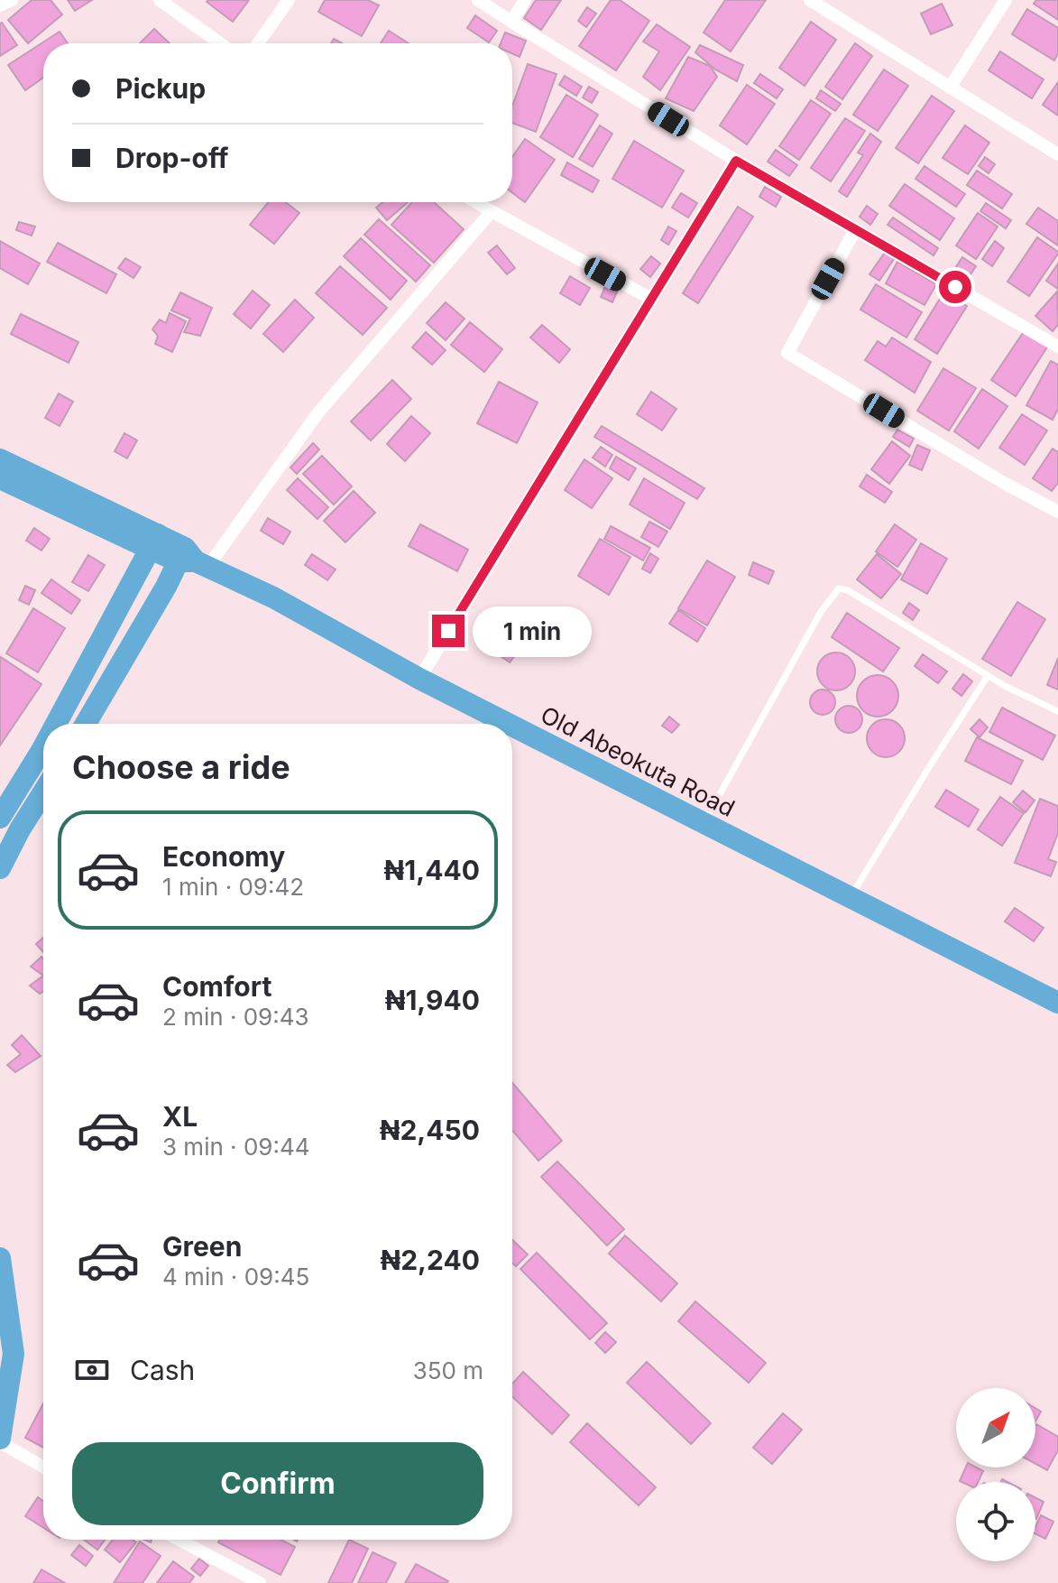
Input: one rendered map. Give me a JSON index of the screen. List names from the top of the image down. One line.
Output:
{"streets":{"highway":["Old Abeokuta Road"]},"north":"top right","page":{"banner":["Pickup","Drop-off"],"bubble":"1 min","heading":"Choose a ride","list":[{"name":"Economy","note":"1 min · 09:42","value":"₦1,440"},{"name":"Comfort","note":"2 min · 09:43","value":"₦1,940"},{"name":"XL","note":"3 min · 09:44","value":"₦2,450"},{"name":"Green","note":"4 min · 09:45","value":"₦2,240"}],"pay":["Cash","350 m"],"buttons":"Confirm"}}
